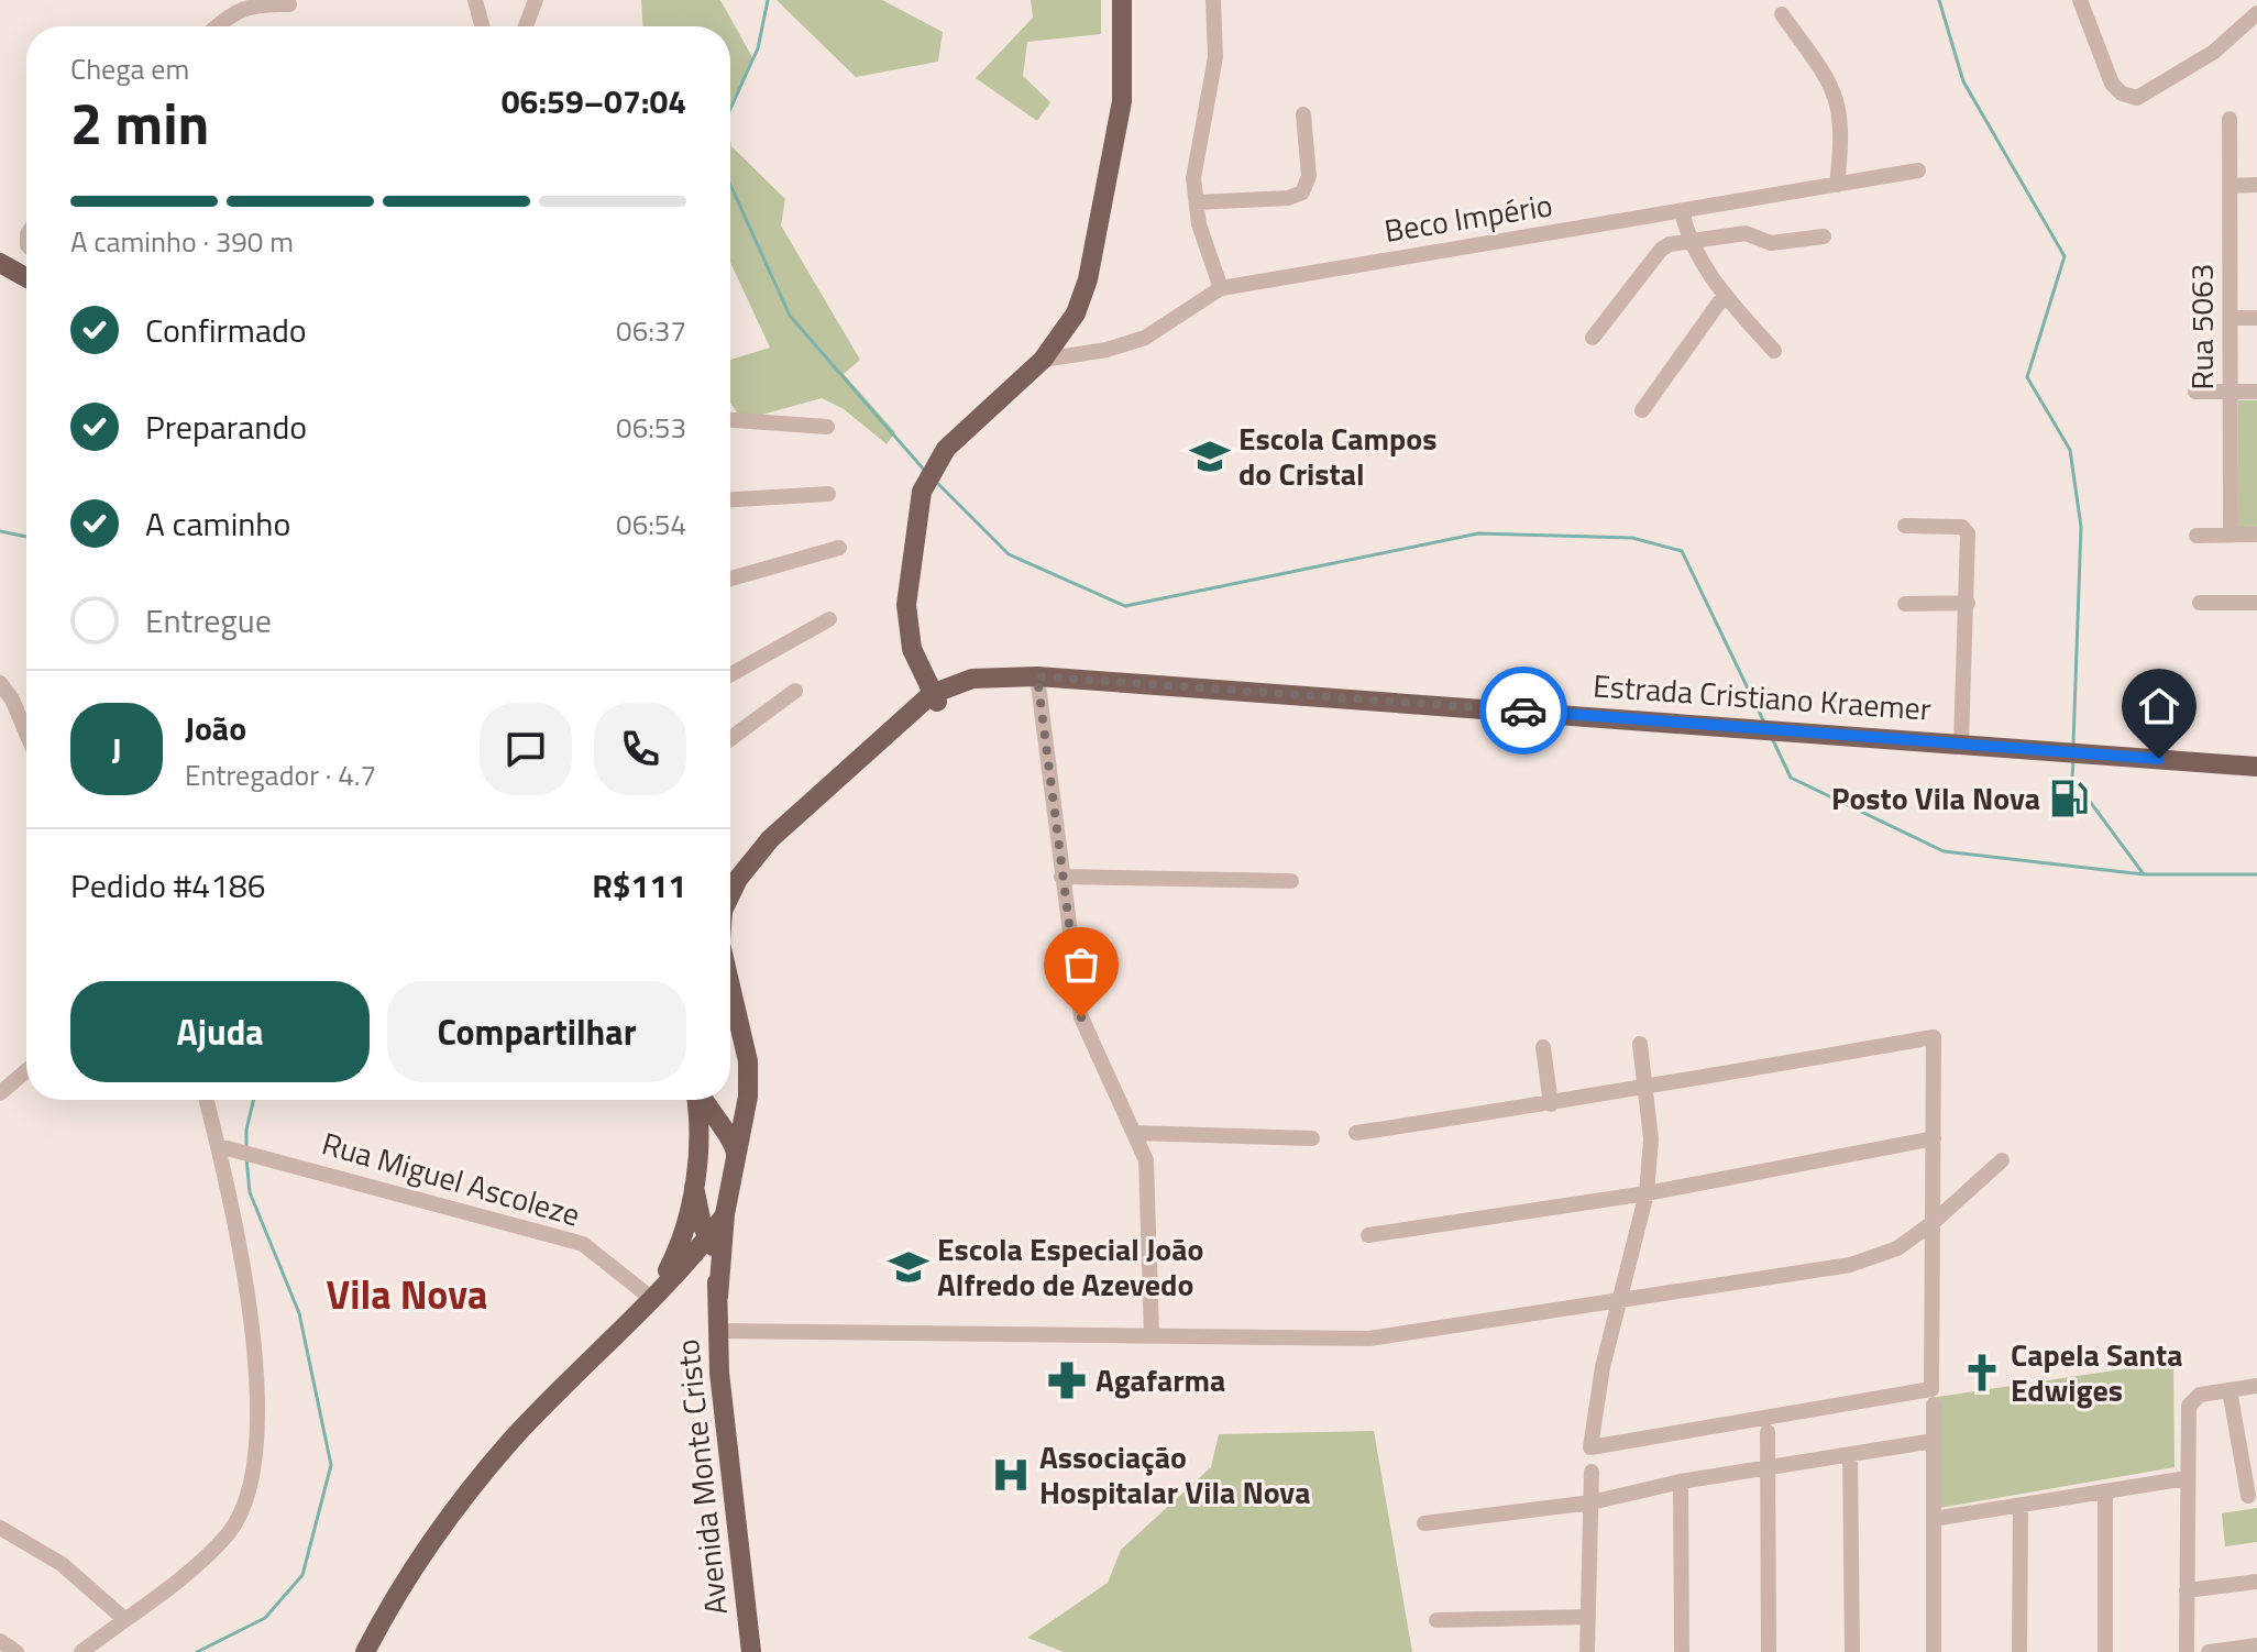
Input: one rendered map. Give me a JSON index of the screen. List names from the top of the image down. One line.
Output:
{"streets":{"main road":["Estrada Cristiano Kraemer","Avenida Monte Cristo"],"street":["Beco Império","Rua 5063","Rua Miguel Ascoleze"]},"crossings":[["Estrada Cristiano Kraemer","Avenida Monte Cristo"]],"districts":["Vila Nova"],"places":{"school or university":["Escola Campos do Cristal","Escola Especial João Alfredo de Azevedo"],"fuel station":["Posto Vila Nova"],"church":["Capela Santa Edwiges"],"pharmacy":["Agafarma"],"hospital":["Associação Hospitalar Vila Nova"]},"page":{"heading":["2 min","Chega em","06:59–07:04"],"panel":["João","Entregador · 4.7","Pedido #4186","R$111"],"bar":"A caminho · 390 m","list":[["Confirmado","06:37"],["Preparando","06:53"],["A caminho","06:54"],"Entregue"],"round":"J","buttons":["Ajuda","Compartilhar"]}}
